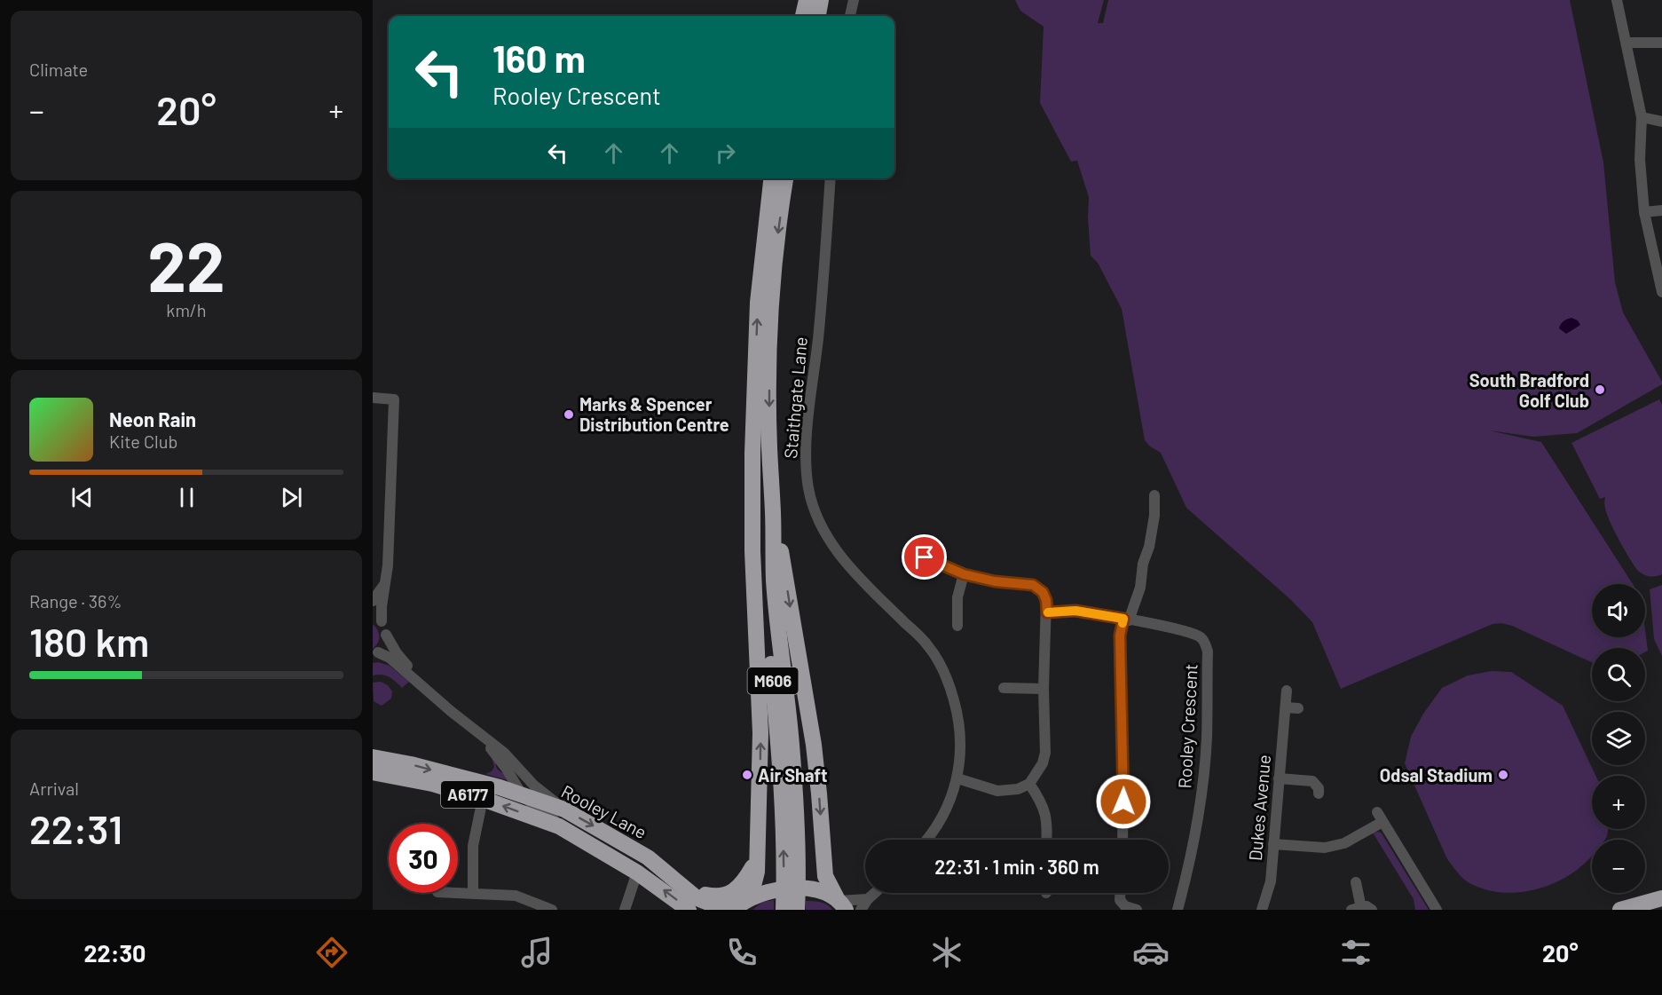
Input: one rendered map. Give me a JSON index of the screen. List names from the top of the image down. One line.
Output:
{"streets":{"highway":["M606","A6177","Rooley Lane"],"street":["Staithgate Lane","Rooley Crescent","Dukes Avenue"]},"crossings":[["M606","A6177"],["M606","Rooley Lane"],["A6177","Rooley Lane"]],"places":["South Bradford Golf Club","Marks & Spencer Distribution Centre","Air Shaft","Odsal Stadium"],"page":{"tile":["Climate",["22","km/h"],["Range · 36%","180 km"],["Arrival","22:31"]],"turn":["160 m","Rooley Crescent"],"heat":["−","20°","+"],"song":["Neon Rain","Kite Club"],"map_buttons":["+","−"],"limit":"30","trip":"22:31 · 1 min · 360 m","tabs":["22:30","20°"]}}
